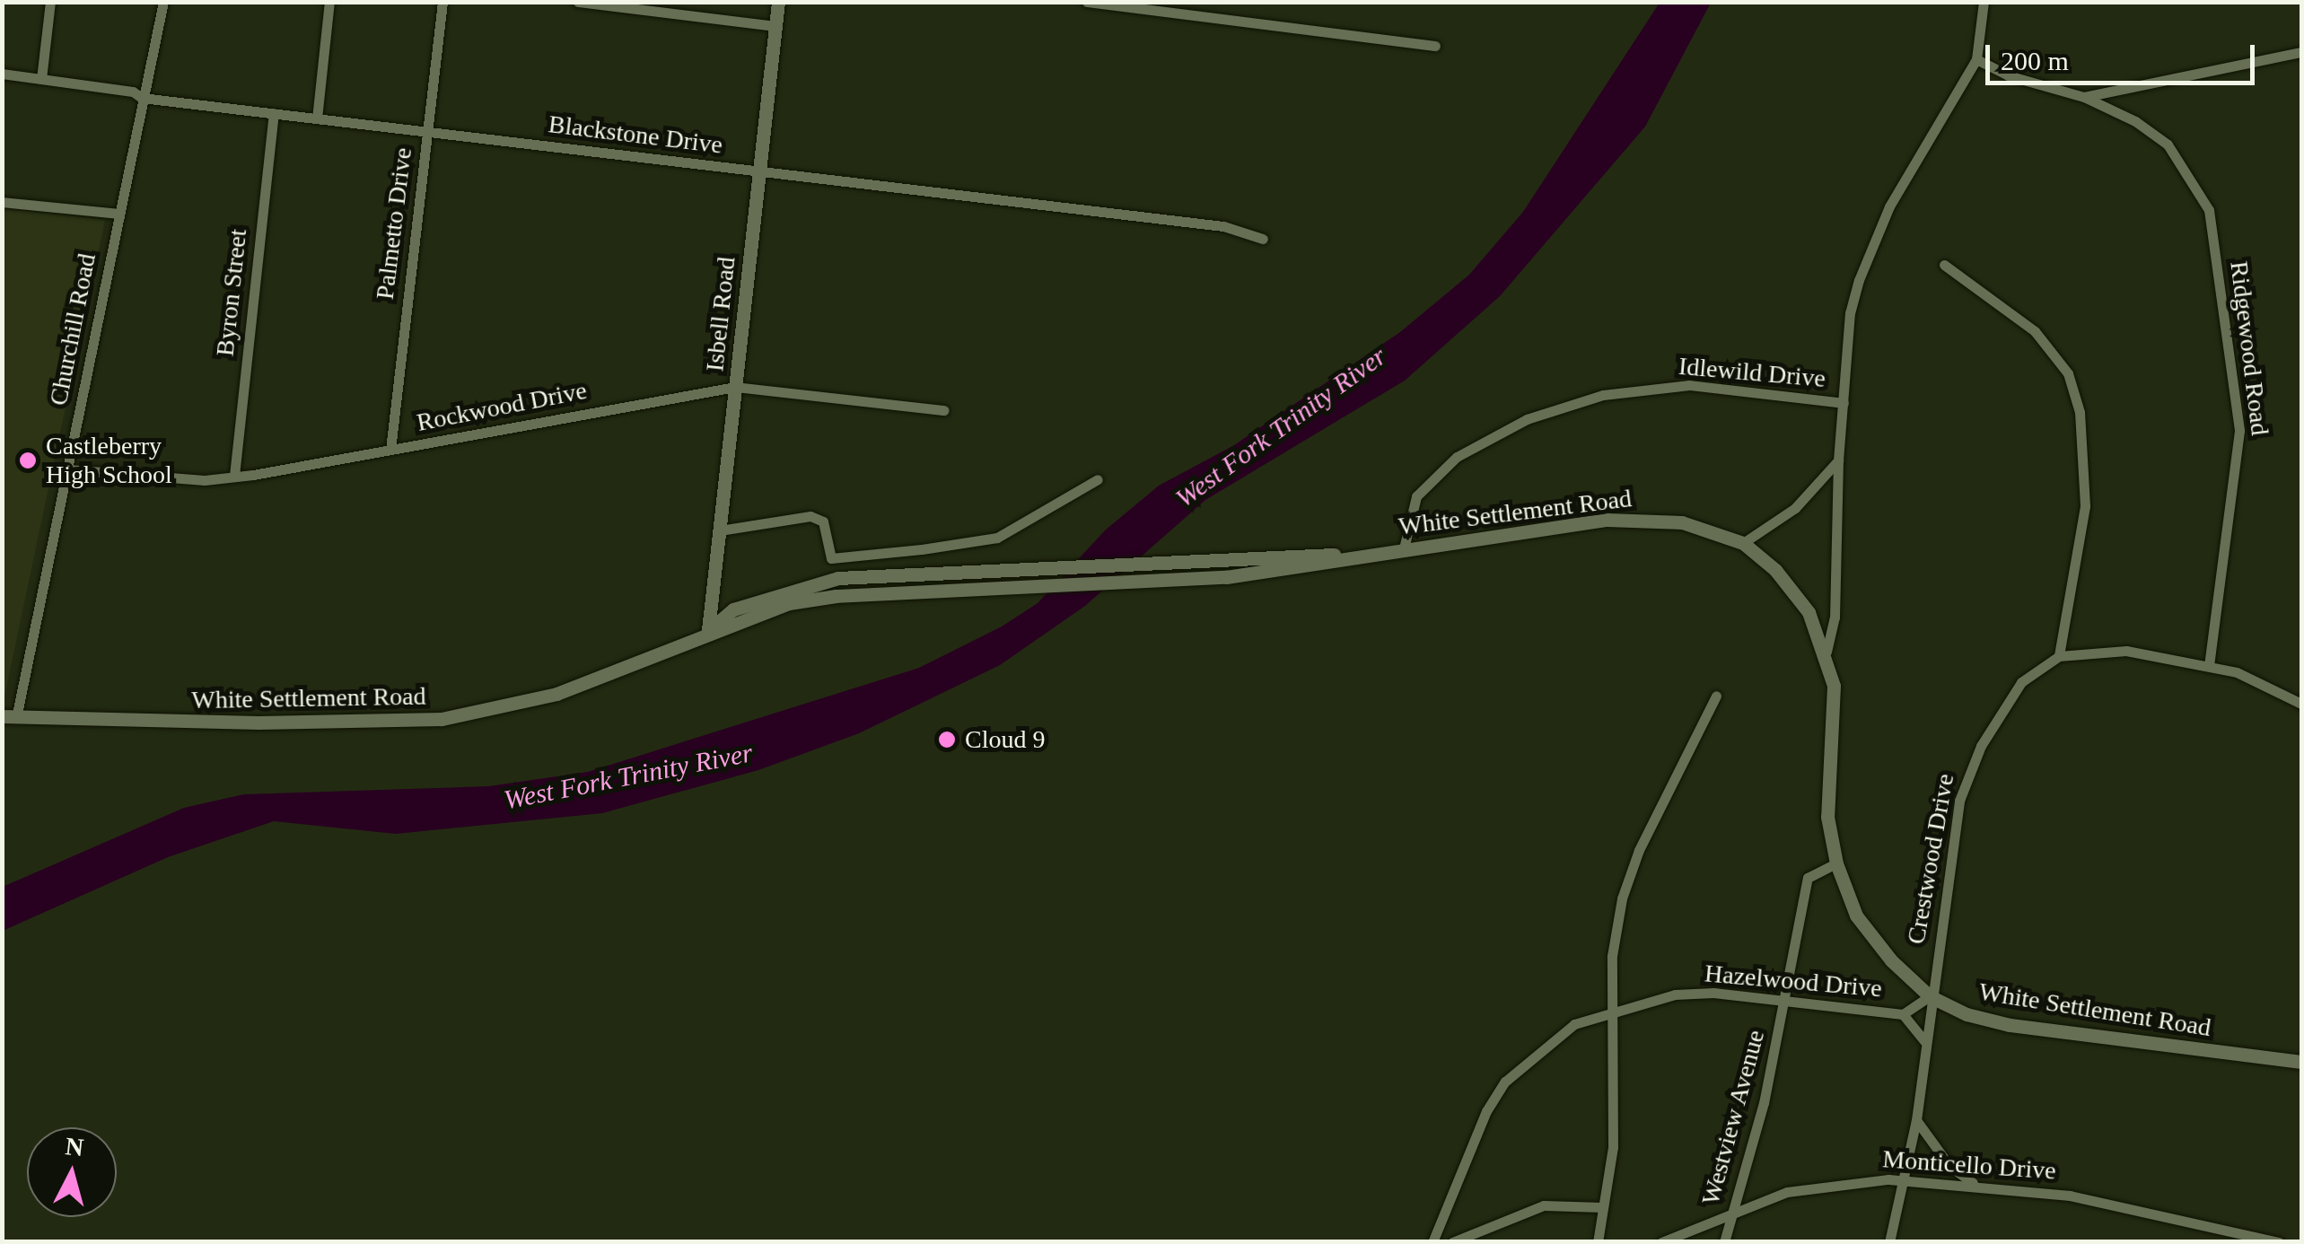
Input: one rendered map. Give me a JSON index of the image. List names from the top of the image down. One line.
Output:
{"streets":{"main road":["Isbell Road","White Settlement Road"],"street":["Blackstone Drive","Palmetto Drive","Byron Street","Churchill Road","Ridgewood Road","Idlewild Drive","Rockwood Drive","Crestwood Drive","Hazelwood Drive","Westview Avenue","Monticello Drive"]},"crossings":[["Blackstone Drive","Palmetto Drive"],["Blackstone Drive","Byron Street"],["Blackstone Drive","Isbell Road"],["Blackstone Drive","Churchill Road"],["Palmetto Drive","Rockwood Drive"],["Byron Street","Rockwood Drive"],["Isbell Road","Rockwood Drive"],["Isbell Road","White Settlement Road"],["Churchill Road","Rockwood Drive"],["Churchill Road","White Settlement Road"],["Ridgewood Road","Crestwood Drive"],["Idlewild Drive","White Settlement Road"],["White Settlement Road","Crestwood Drive"],["White Settlement Road","Hazelwood Drive"],["White Settlement Road","Westview Avenue"],["Crestwood Drive","Hazelwood Drive"],["Crestwood Drive","Monticello Drive"],["Hazelwood Drive","Westview Avenue"],["Westview Avenue","Monticello Drive"]],"water":["West Fork Trinity River"],"places":["Castleberry High School","Cloud 9"],"scale_bar":"200 m","north":"top"}
